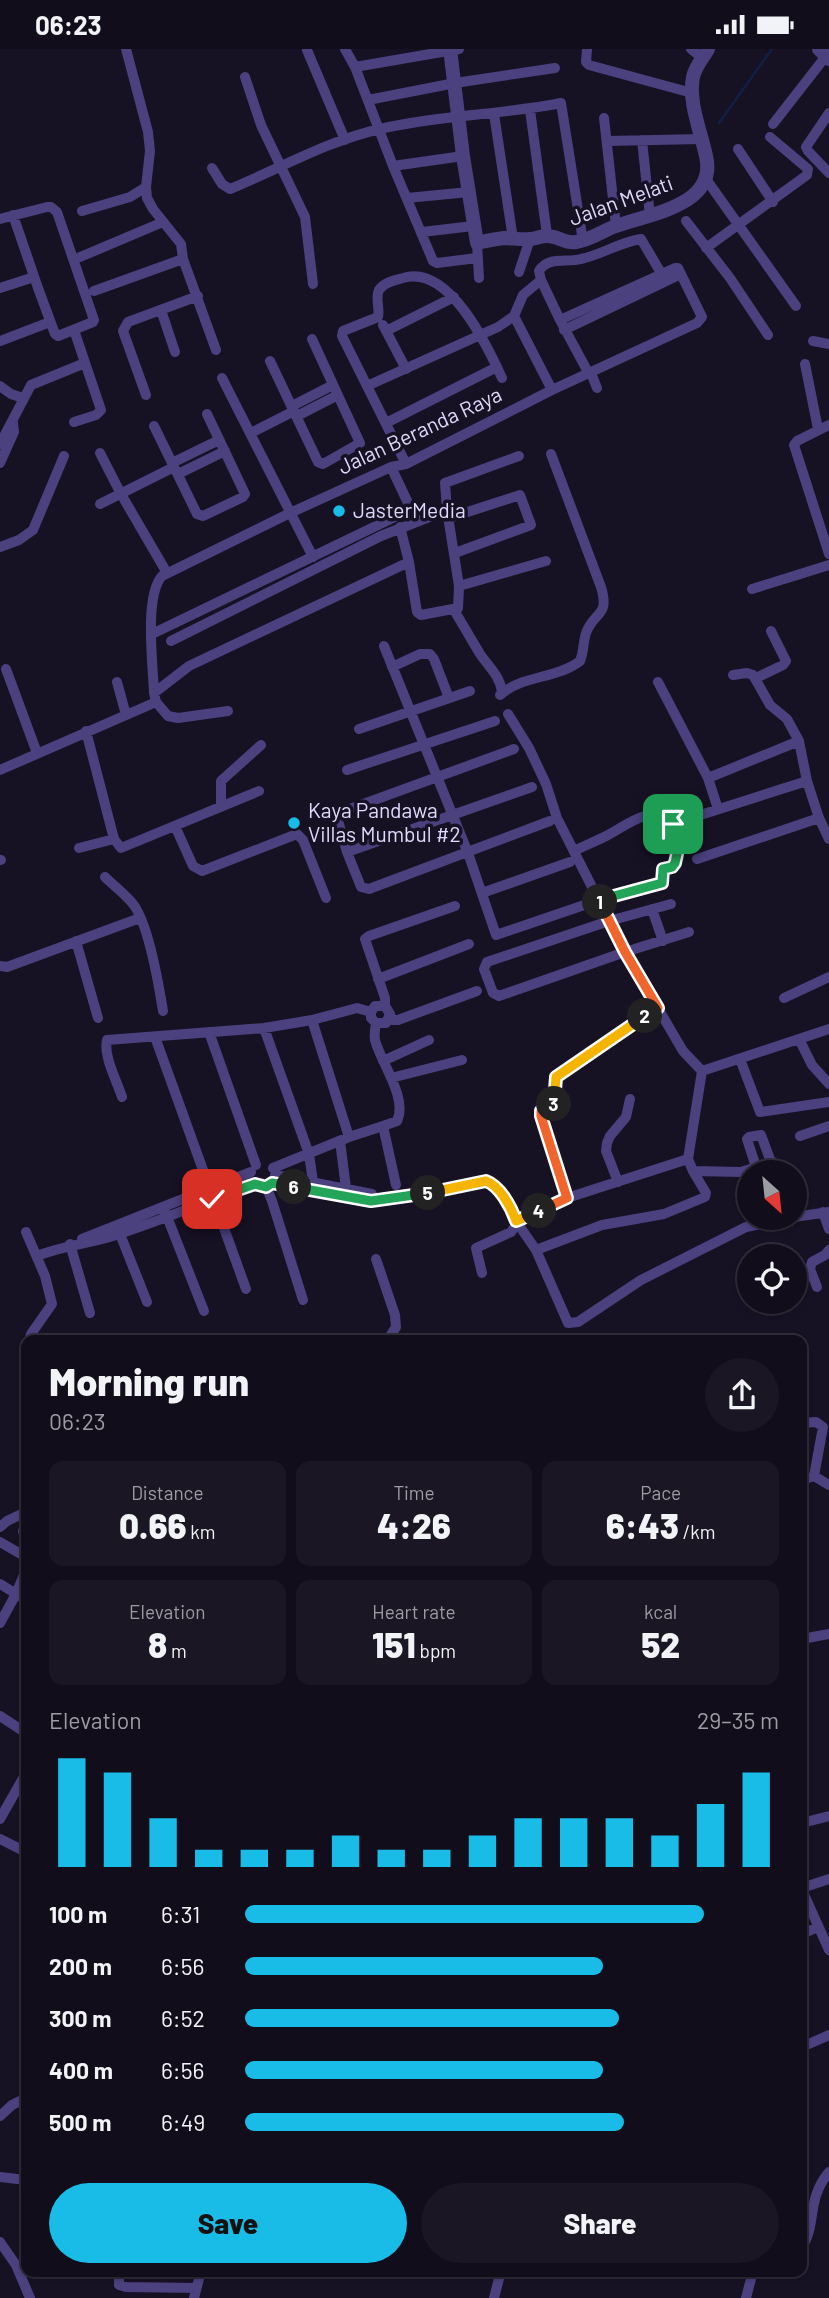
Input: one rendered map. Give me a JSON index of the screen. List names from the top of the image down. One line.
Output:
{"streets":{"street":["Jalan Melati","Jalan Beranda Raya"]},"places":["JasterMedia","Kaya Pandawa Villas Mumbul #2"],"north":"bottom right","page":{"status":"06:23","pins":["1","2","3","6","5","4"],"heading":["Morning run","06:23"],"stats":[["Distance","0.66 km"],["Time","4:26"],["Pace","6:43 /km"],["Elevation","8 m"],["Heart rate","151 bpm"],["kcal","52"]],"chart":["Elevation","29–35 m"],"list":[{"name":"100 m","note":"6:31"},{"name":"200 m","note":"6:56"},{"name":"300 m","note":"6:52"},{"name":"400 m","note":"6:56"},{"name":"500 m","note":"6:49"}],"buttons":["Save","Share"]}}
